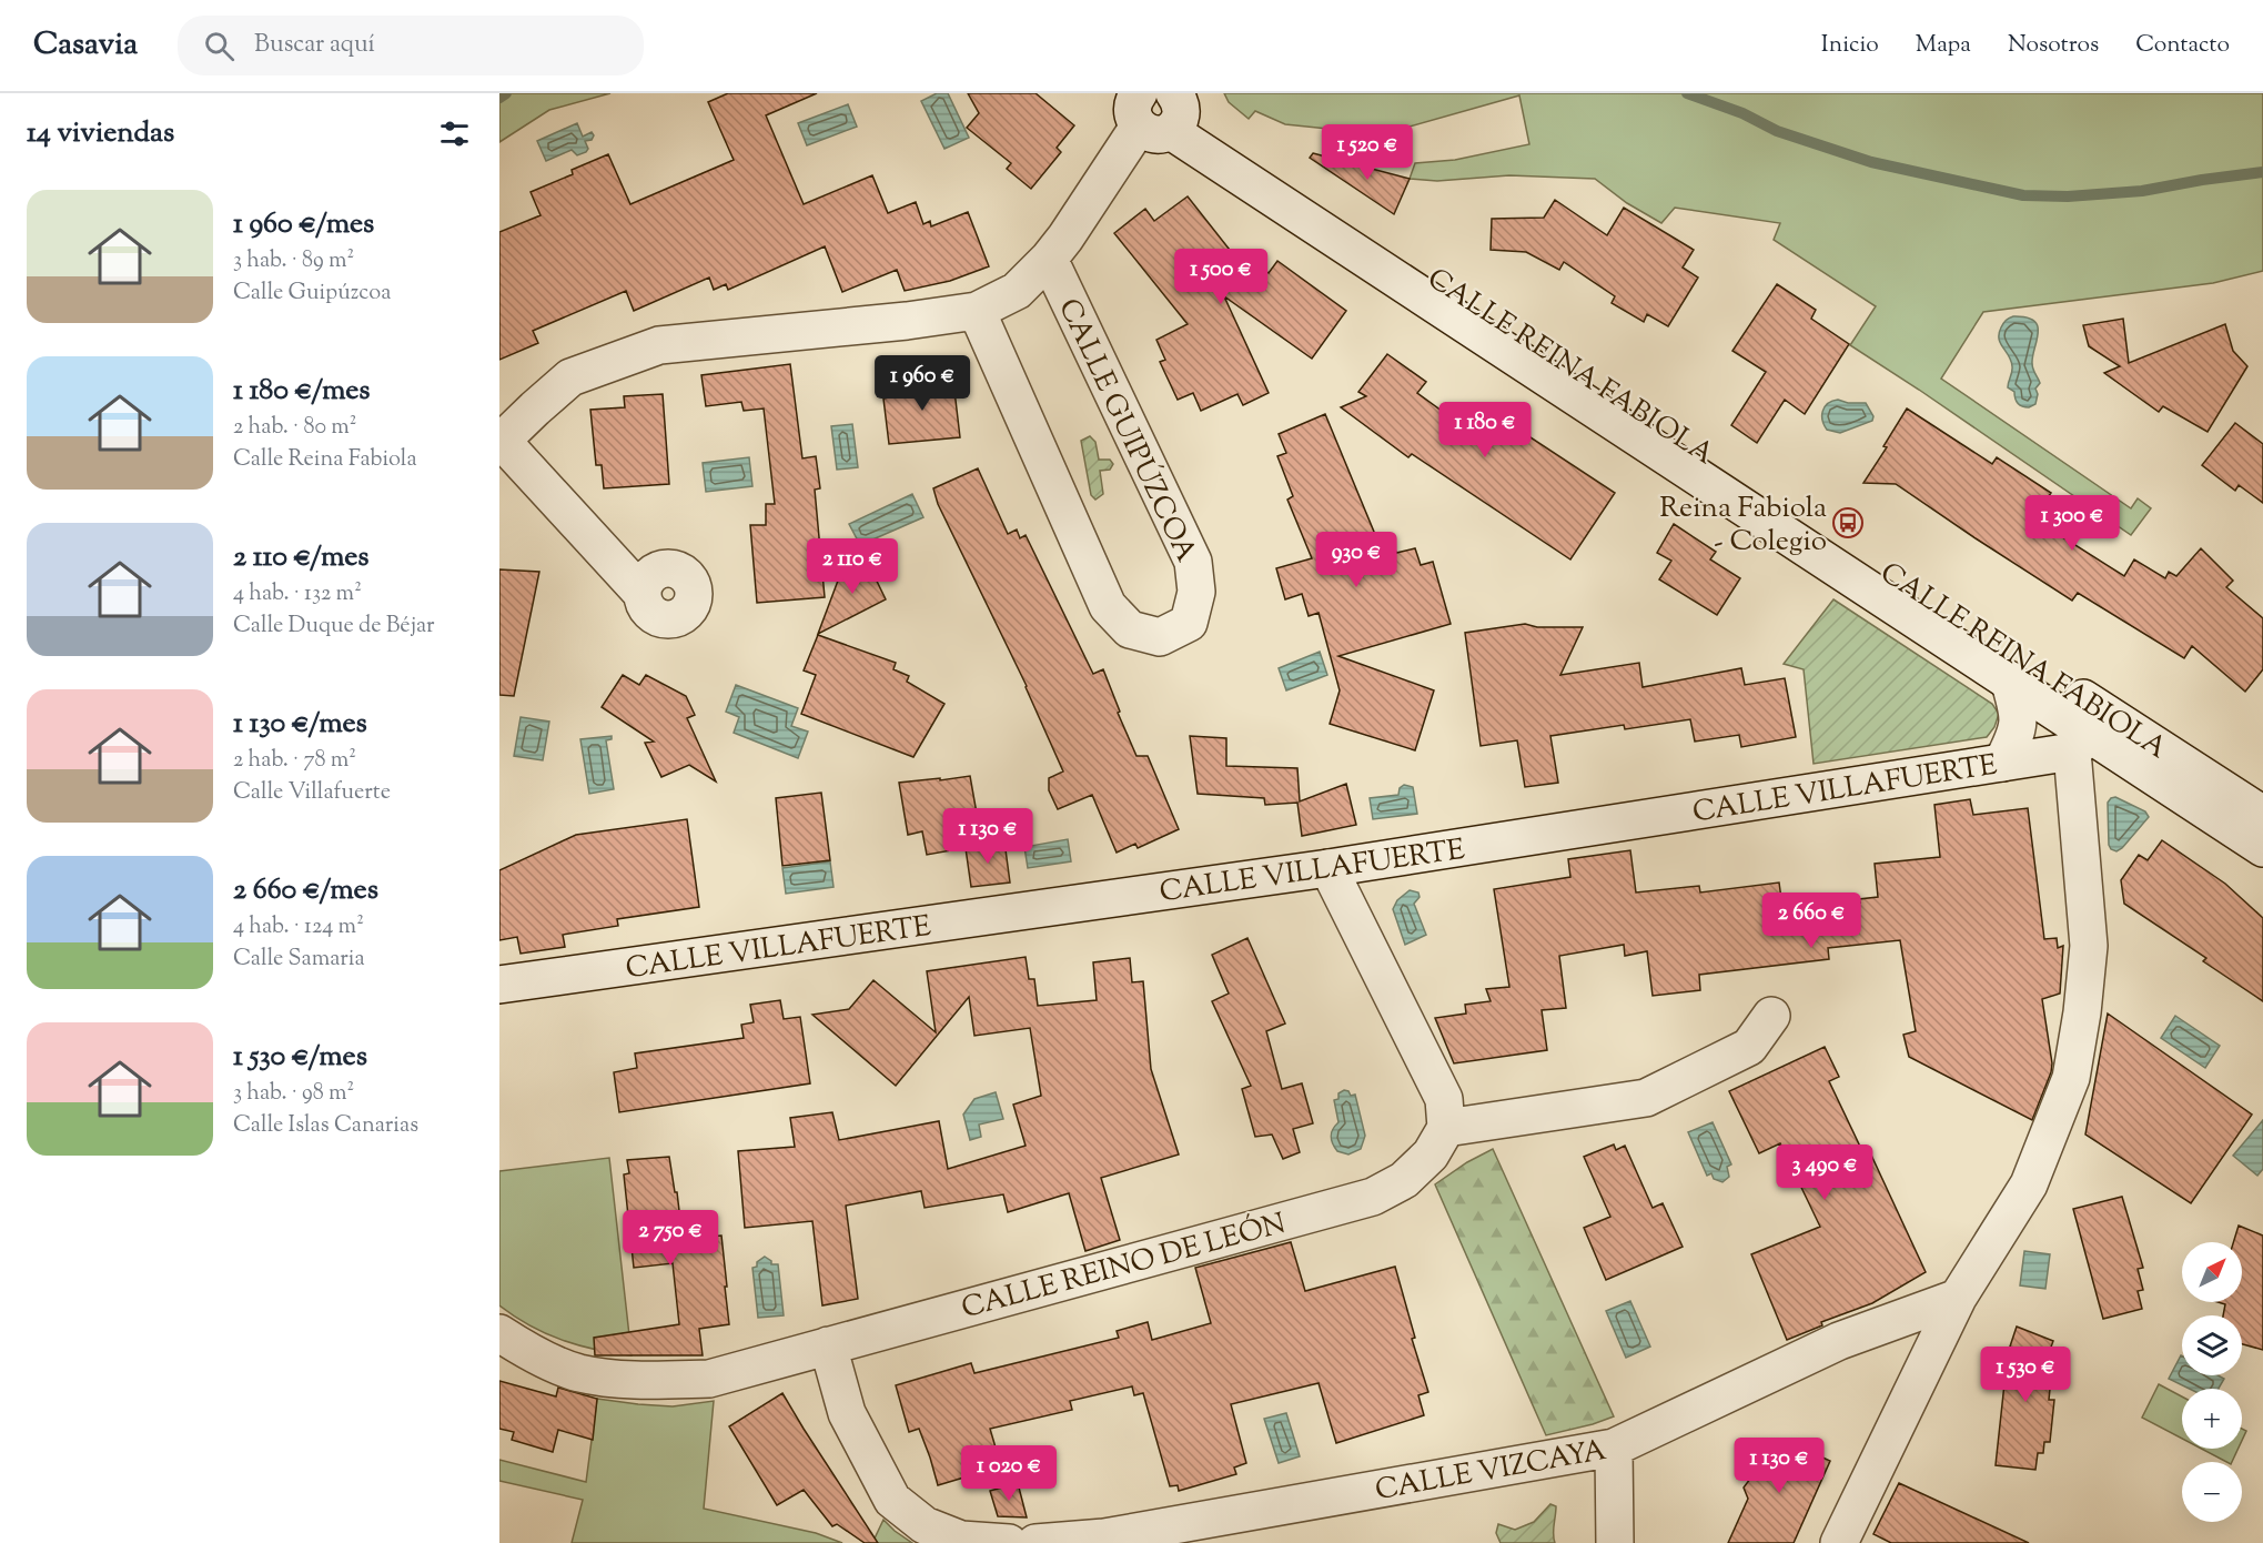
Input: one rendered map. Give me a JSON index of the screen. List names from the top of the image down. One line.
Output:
{"streets":{"street":["CALLE REINA FABIOLA","CALLE GUIPÚZCOA","CALLE VILLAFUERTE","CALLE REINO DE LEÓN","CALLE VIZCAYA"]},"crossings":[["CALLE REINA FABIOLA","CALLE VILLAFUERTE"]],"places":{"bus stop":["Reina Fabiola - Colegio"]},"north":"top right","page":{"header":"Casavia","search":"Buscar aquí","nav":["Inicio","Mapa","Nosotros","Contacto"],"heading":"14 viviendas","price":["1 520 €","1 500 €","1 960 €","1 180 €","1 300 €","930 €","2 110 €","1 130 €","2 660 €","3 490 €","2 750 €","1 530 €","1 130 €","1 020 €"],"list":[{"name":"1 960 €/mes","note":"3 hab. · 89 m² · Calle Guipúzcoa"},{"name":"1 180 €/mes","note":"2 hab. · 80 m² · Calle Reina Fabiola"},{"name":"2 110 €/mes","note":"4 hab. · 132 m² · Calle Duque de Béjar"},{"name":"1 130 €/mes","note":"2 hab. · 78 m² · Calle Villafuerte"},{"name":"2 660 €/mes","note":"4 hab. · 124 m² · Calle Samaria"},{"name":"1 530 €/mes","note":"3 hab. · 98 m² · Calle Islas Canarias"}],"map_buttons":["+","−"]}}
